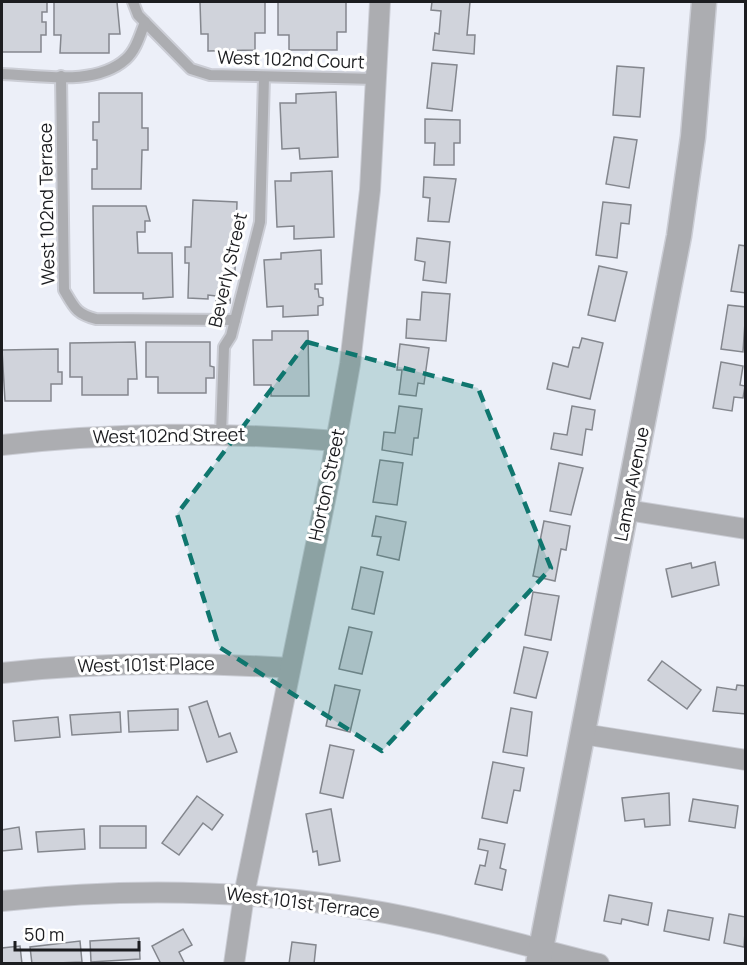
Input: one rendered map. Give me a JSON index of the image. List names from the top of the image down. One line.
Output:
{"streets":{"street":["West 102nd Street","Lamar Avenue","Horton Street","West 101st Place","West 101st Terrace"],"lane":["West 102nd Court","West 102nd Terrace","Beverly Street"]},"crossings":[["West 102nd Court","Beverly Street"],["West 102nd Court","Horton Street"],["West 102nd Terrace","Beverly Street"],["Beverly Street","West 102nd Street"],["West 102nd Street","Horton Street"],["Lamar Avenue","West 101st Terrace"],["Horton Street","West 101st Place"],["Horton Street","West 101st Terrace"]],"scale_bar":"50 m"}
